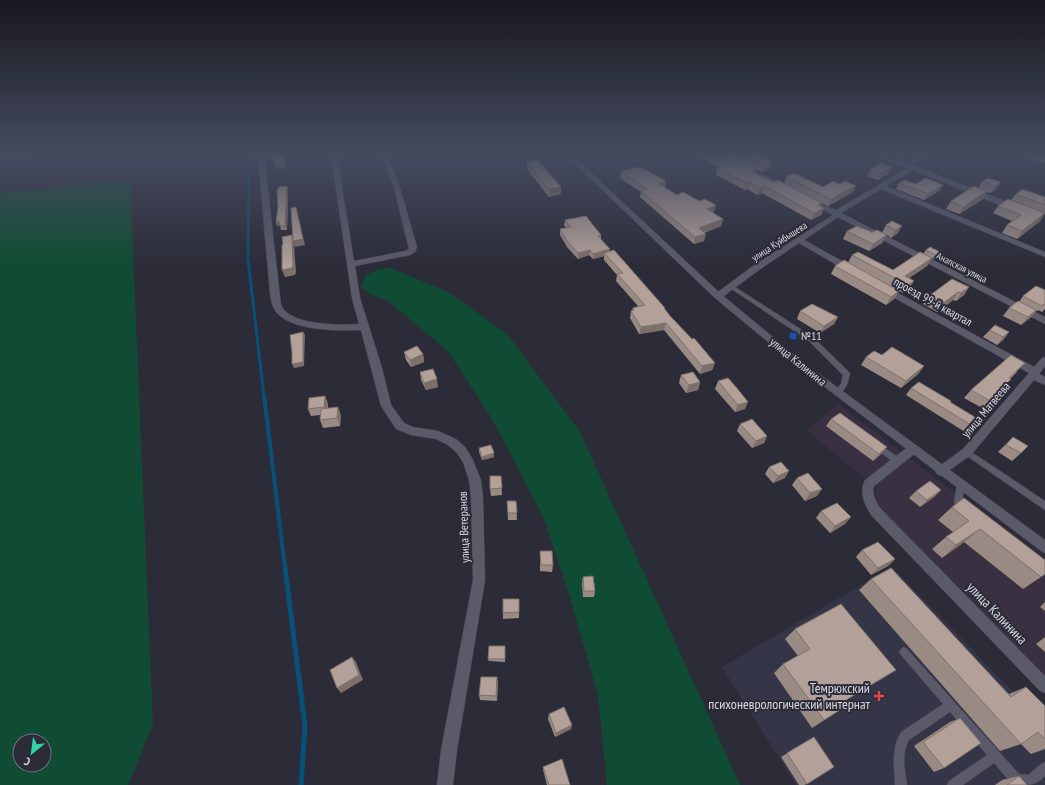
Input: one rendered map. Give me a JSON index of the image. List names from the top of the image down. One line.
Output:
{"streets":{"street":["улица Куйбышева","Анапская улица","проезд 99-й квартал","улица Калинина","улица Матвеева","улица Ветеранов"]},"crossings":[["улица Куйбышева","Анапская улица"],["улица Куйбышева","улица Калинина"],["проезд 99-й квартал","улица Матвеева"],["улица Калинина","улица Матвеева"]],"places":{"transit":["№11"],"health":["Темрюкский психоневрологический интернат"]},"north":"bottom left"}
